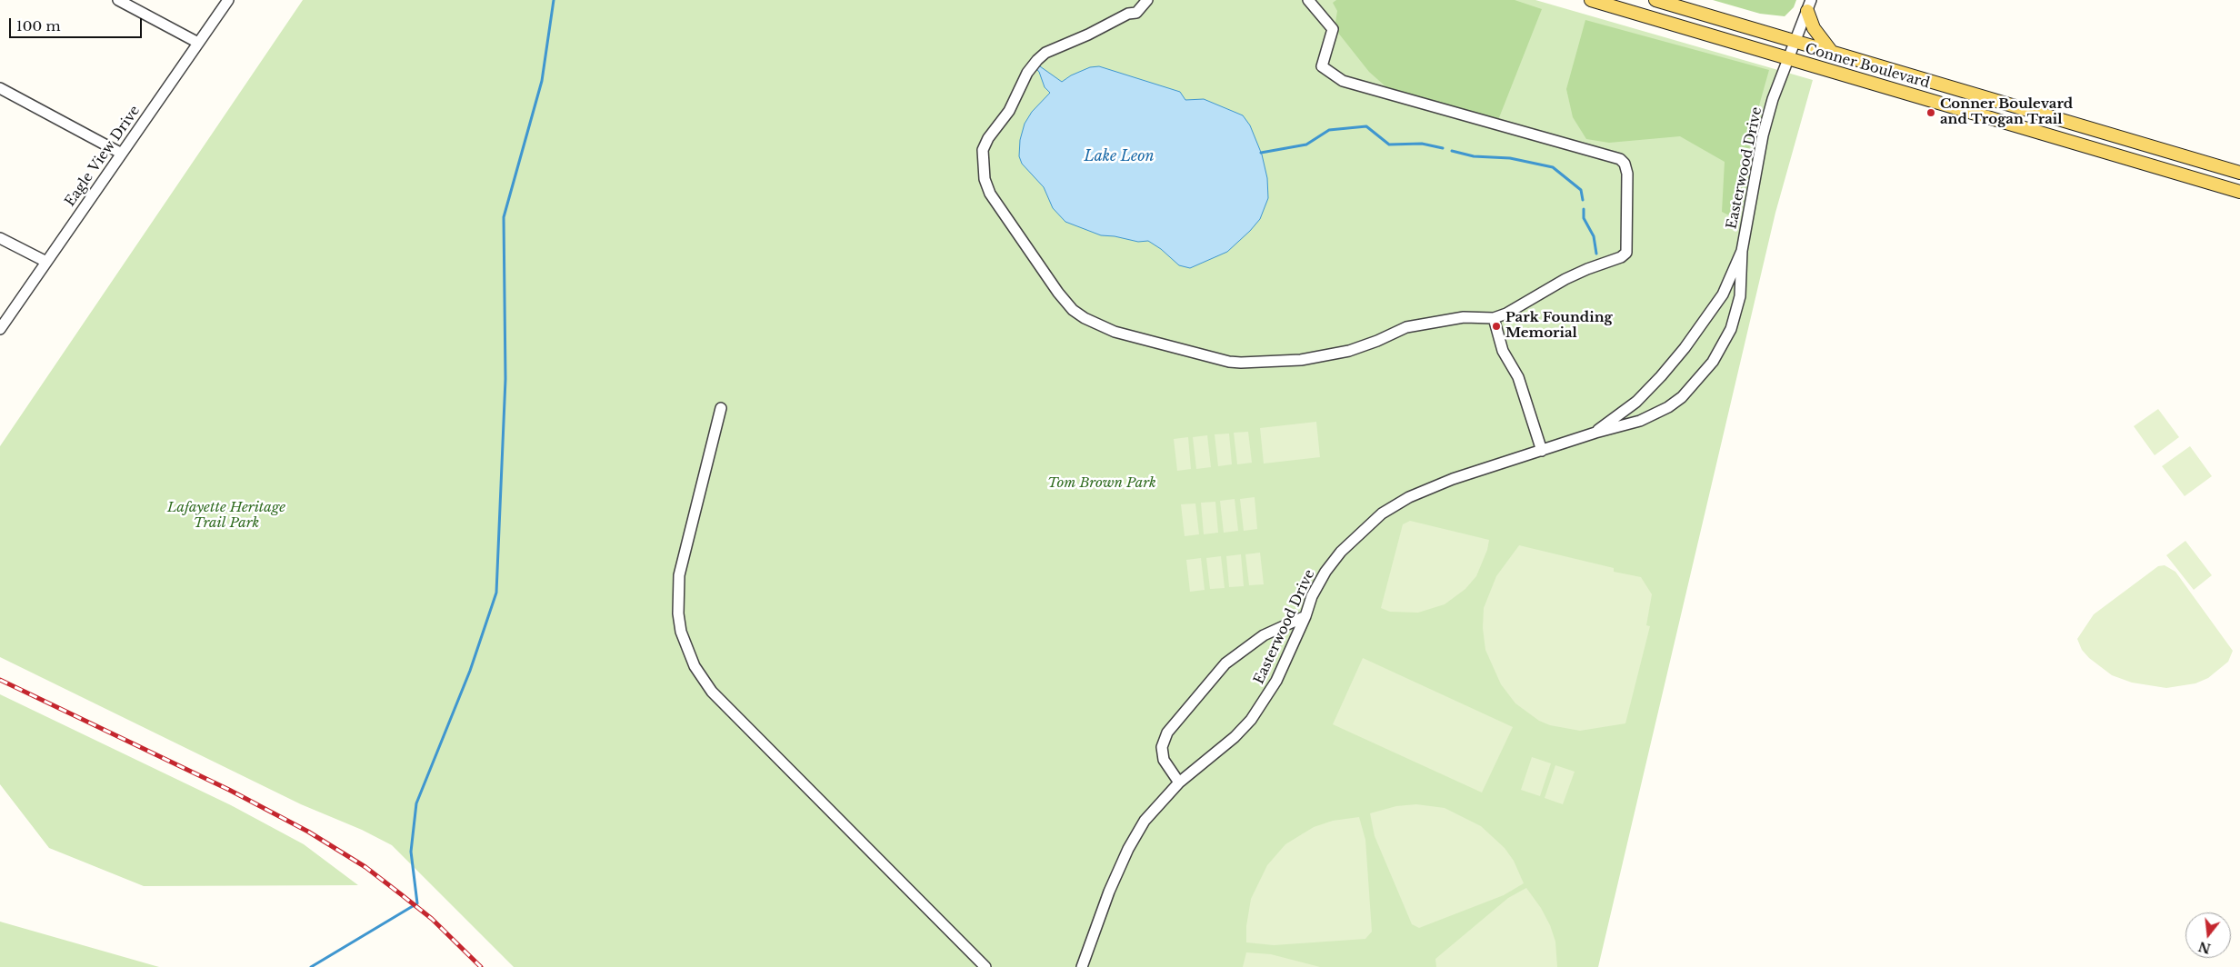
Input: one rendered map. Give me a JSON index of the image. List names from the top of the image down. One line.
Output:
{"streets":{"main road":["Conner Boulevard"],"street":["Eagle View Drive","Easterwood Drive"]},"crossings":[["Conner Boulevard","Easterwood Drive"]],"water":["Lake Leon"],"parks":["Tom Brown Park","Lafayette Heritage Trail Park"],"places":["Conner Boulevard and Trogan Trail","Park Founding Memorial"],"scale_bar":"100 m","north":"bottom"}
